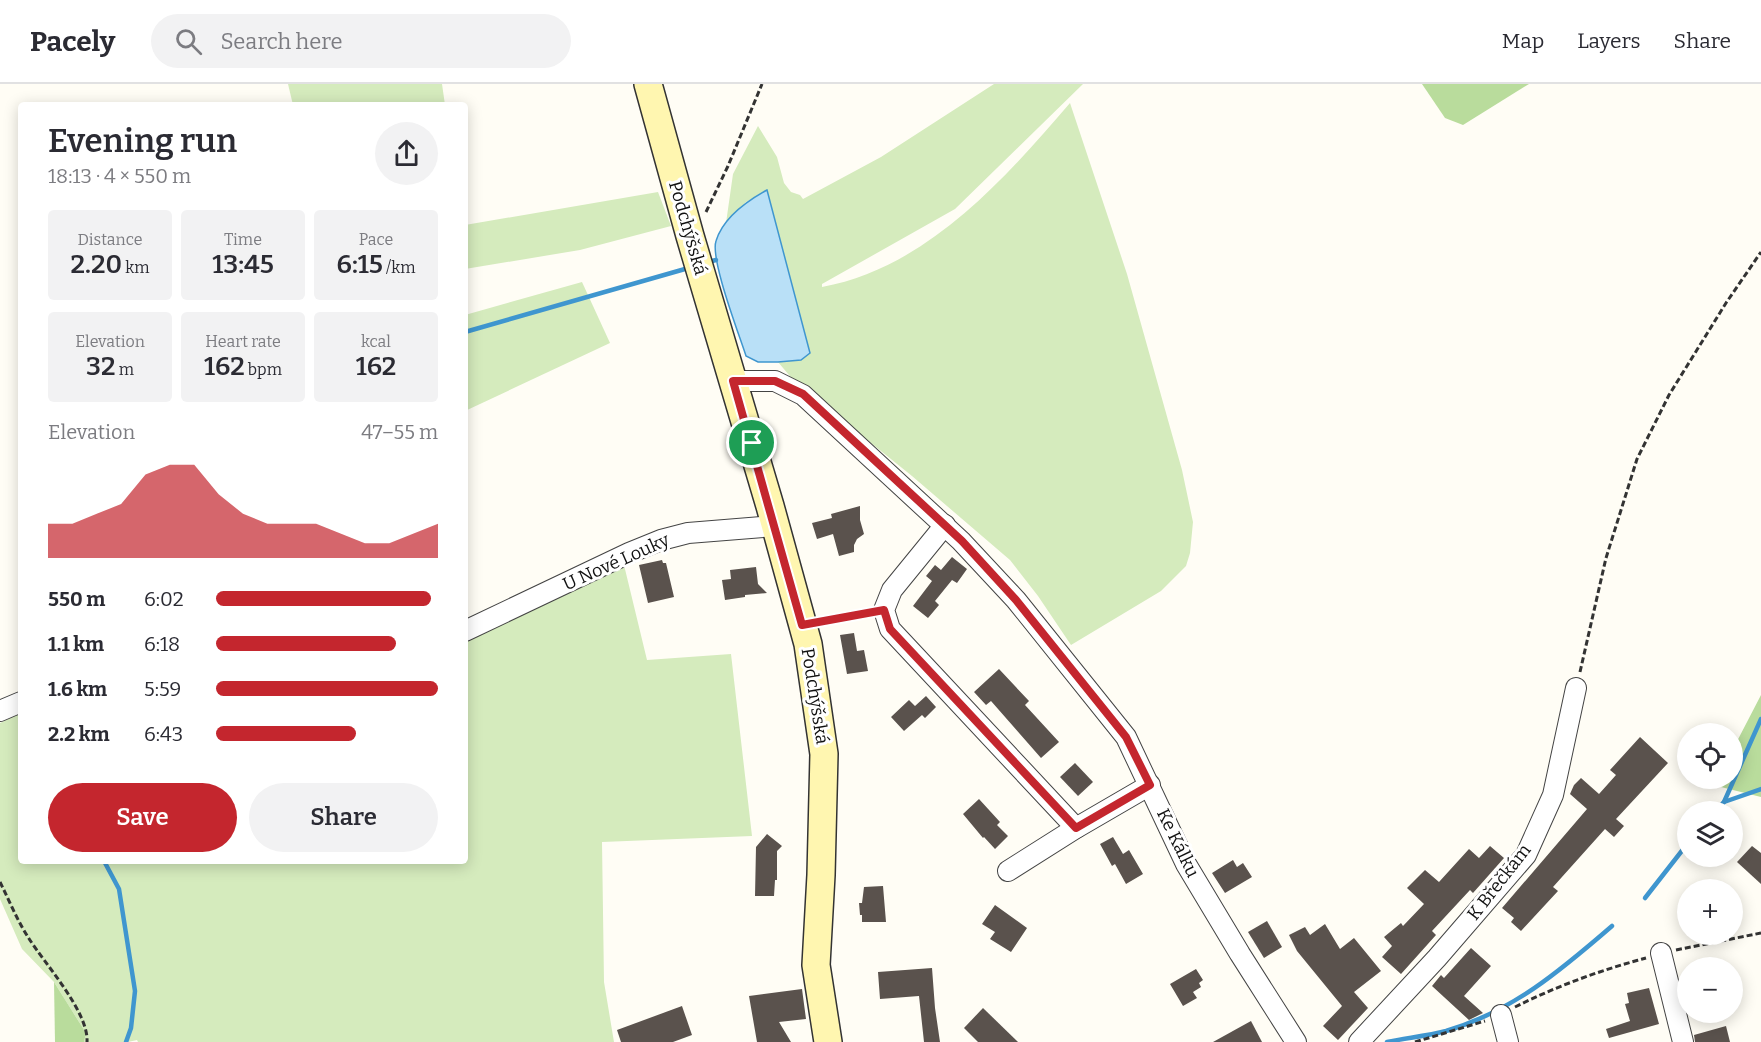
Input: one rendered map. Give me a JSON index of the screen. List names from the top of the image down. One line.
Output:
{"streets":{"street":["Podchýšská","U Nové Louky","Ke Kálku","K Břečkám"]},"crossings":[["Podchýšská","U Nové Louky"],["Podchýšská","Ke Kálku"]],"page":{"header":"Pacely","search":"Search here","nav":["Map","Layers","Share"],"heading":["Evening run","18:13 · 4 × 550 m"],"stats":[["Distance","2.20 km"],["Time","13:45"],["Pace","6:15 /km"],["Elevation","32 m"],["Heart rate","162 bpm"],["kcal","162"]],"chart":["Elevation","47–55 m"],"list":[{"name":"550 m","note":"6:02"},{"name":"1.1 km","note":"6:18"},{"name":"1.6 km","note":"5:59"},{"name":"2.2 km","note":"6:43"}],"map_buttons":["+","−"],"buttons":["Save","Share"]}}
